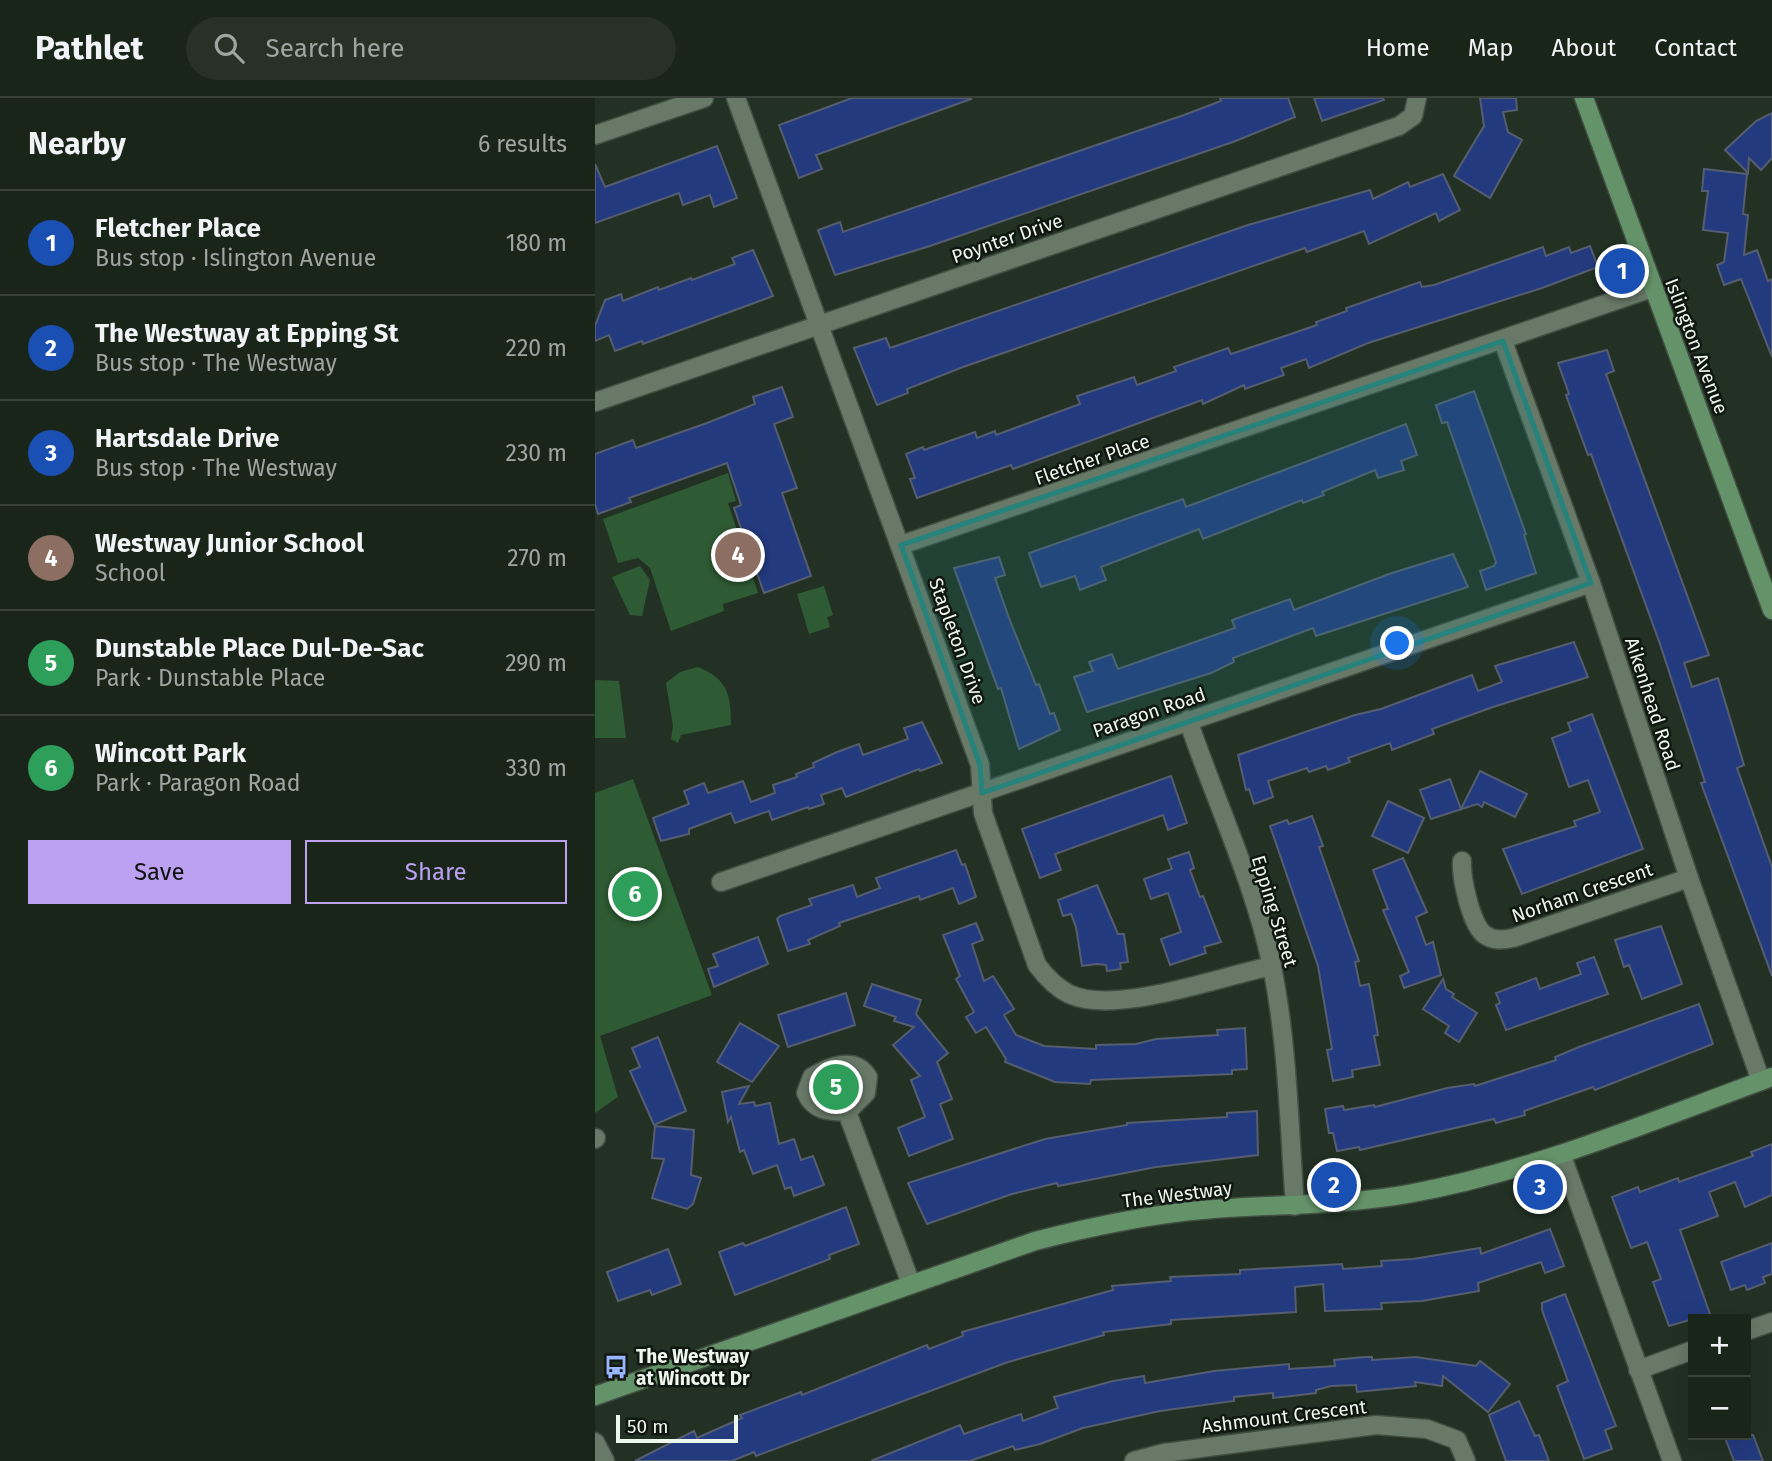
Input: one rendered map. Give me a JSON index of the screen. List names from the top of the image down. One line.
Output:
{"streets":{"main road":["Islington Avenue","The Westway"],"street":["Poynter Drive","Fletcher Place","Stapleton Drive","Aikenhead Road","Paragon Road","Norham Crescent","Epping Street","Ashmount Crescent"]},"crossings":[["Poynter Drive","Stapleton Drive"],["Islington Avenue","Fletcher Place"],["Fletcher Place","Stapleton Drive"],["Fletcher Place","Aikenhead Road"],["Stapleton Drive","Paragon Road"],["Stapleton Drive","Epping Street"],["Aikenhead Road","Paragon Road"],["Aikenhead Road","Norham Crescent"],["Aikenhead Road","The Westway"],["Paragon Road","Epping Street"],["Epping Street","The Westway"]],"places":{"bus stop":["The Westway at Wincott Dr"]},"scale_bar":"50 m","page":{"header":"Pathlet","search":"Search here","nav":["Home","Map","About","Contact"],"heading":["Nearby","6 results"],"list":[{"mark":"1","name":"Fletcher Place","note":"Bus stop · Islington Avenue","value":"180 m"},{"mark":"2","name":"The Westway at Epping St","note":"Bus stop · The Westway","value":"220 m"},{"mark":"3","name":"Hartsdale Drive","note":"Bus stop · The Westway","value":"230 m"},{"mark":"4","name":"Westway Junior School","note":"School","value":"270 m"},{"mark":"5","name":"Dunstable Place Dul-De-Sac","note":"Park · Dunstable Place","value":"290 m"},{"mark":"6","name":"Wincott Park","note":"Park · Paragon Road","value":"330 m"}],"pins":["1","4","6","5","2","3"],"buttons":["Save","Share"],"map_buttons":["+","−"],"scale":"50 m"}}
